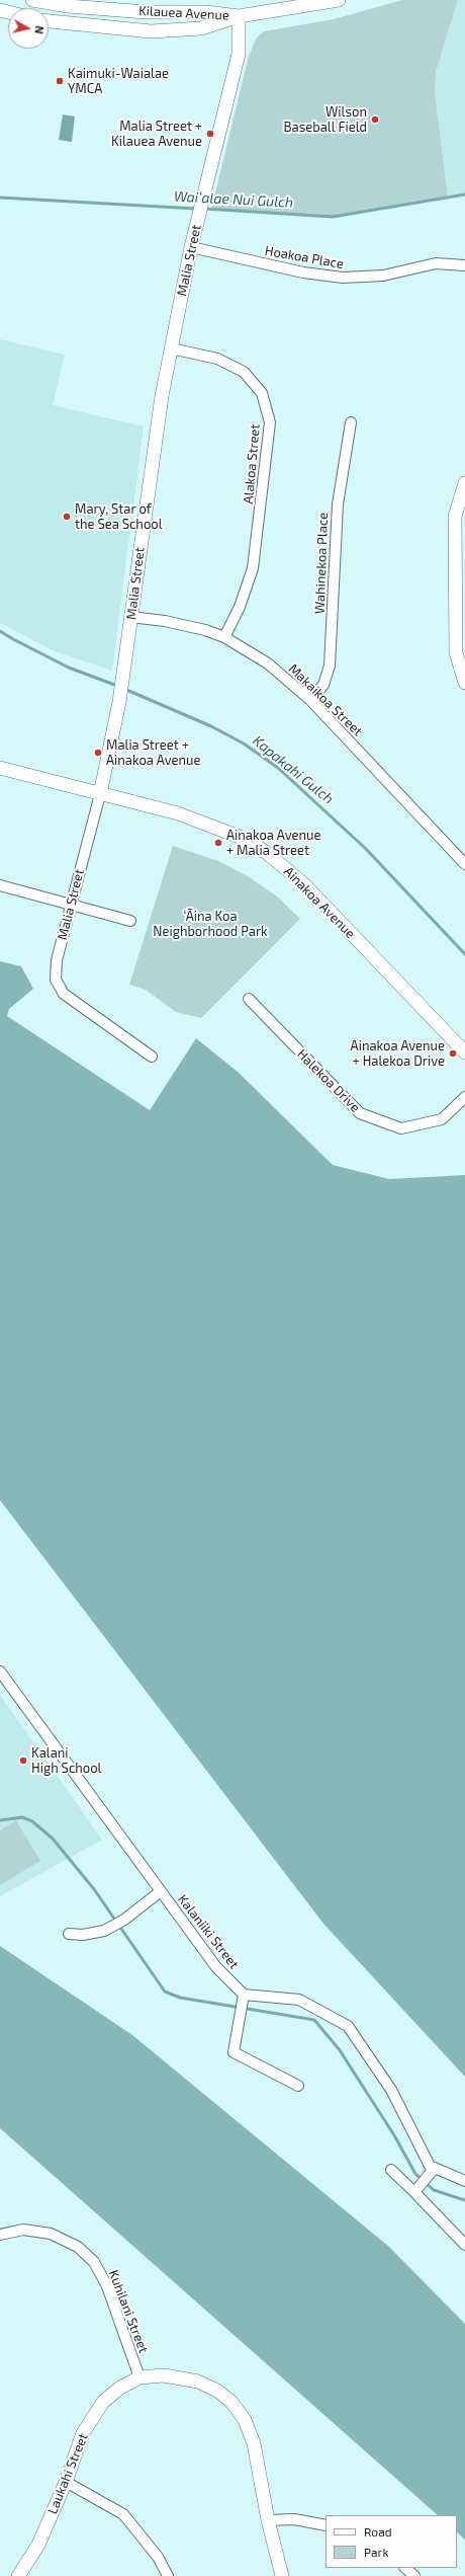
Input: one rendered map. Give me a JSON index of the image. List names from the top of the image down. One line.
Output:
{"streets":{"street":["Kilauea Avenue","Hoakoa Place","Malia Street","Alakoa Street","Wahinekoa Place","Makaikoa Street","Ainakoa Avenue","Halekoa Drive","Kalaniiki Street","Kuhilani Street","Laukahi Street"]},"crossings":[["Kilauea Avenue","Malia Street"],["Hoakoa Place","Malia Street"],["Malia Street","Alakoa Street"],["Malia Street","Makaikoa Street"],["Malia Street","Ainakoa Avenue"],["Alakoa Street","Makaikoa Street"],["Wahinekoa Place","Makaikoa Street"],["Kuhilani Street","Laukahi Street"]],"water":["Waiʻalae Nui Gulch","Kapakahi Gulch"],"parks":["‘Āina Koa Neighborhood Park"],"places":["Kaimuki-Waialae YMCA","Wilson Baseball Field","Malia Street + Kilauea Avenue","Mary, Star of the Sea School","Malia Street + Ainakoa Avenue","Ainakoa Avenue + Malia Street","Ainakoa Avenue + Halekoa Drive","Kalani High School"],"legend":["Road","Park"],"north":"right"}
